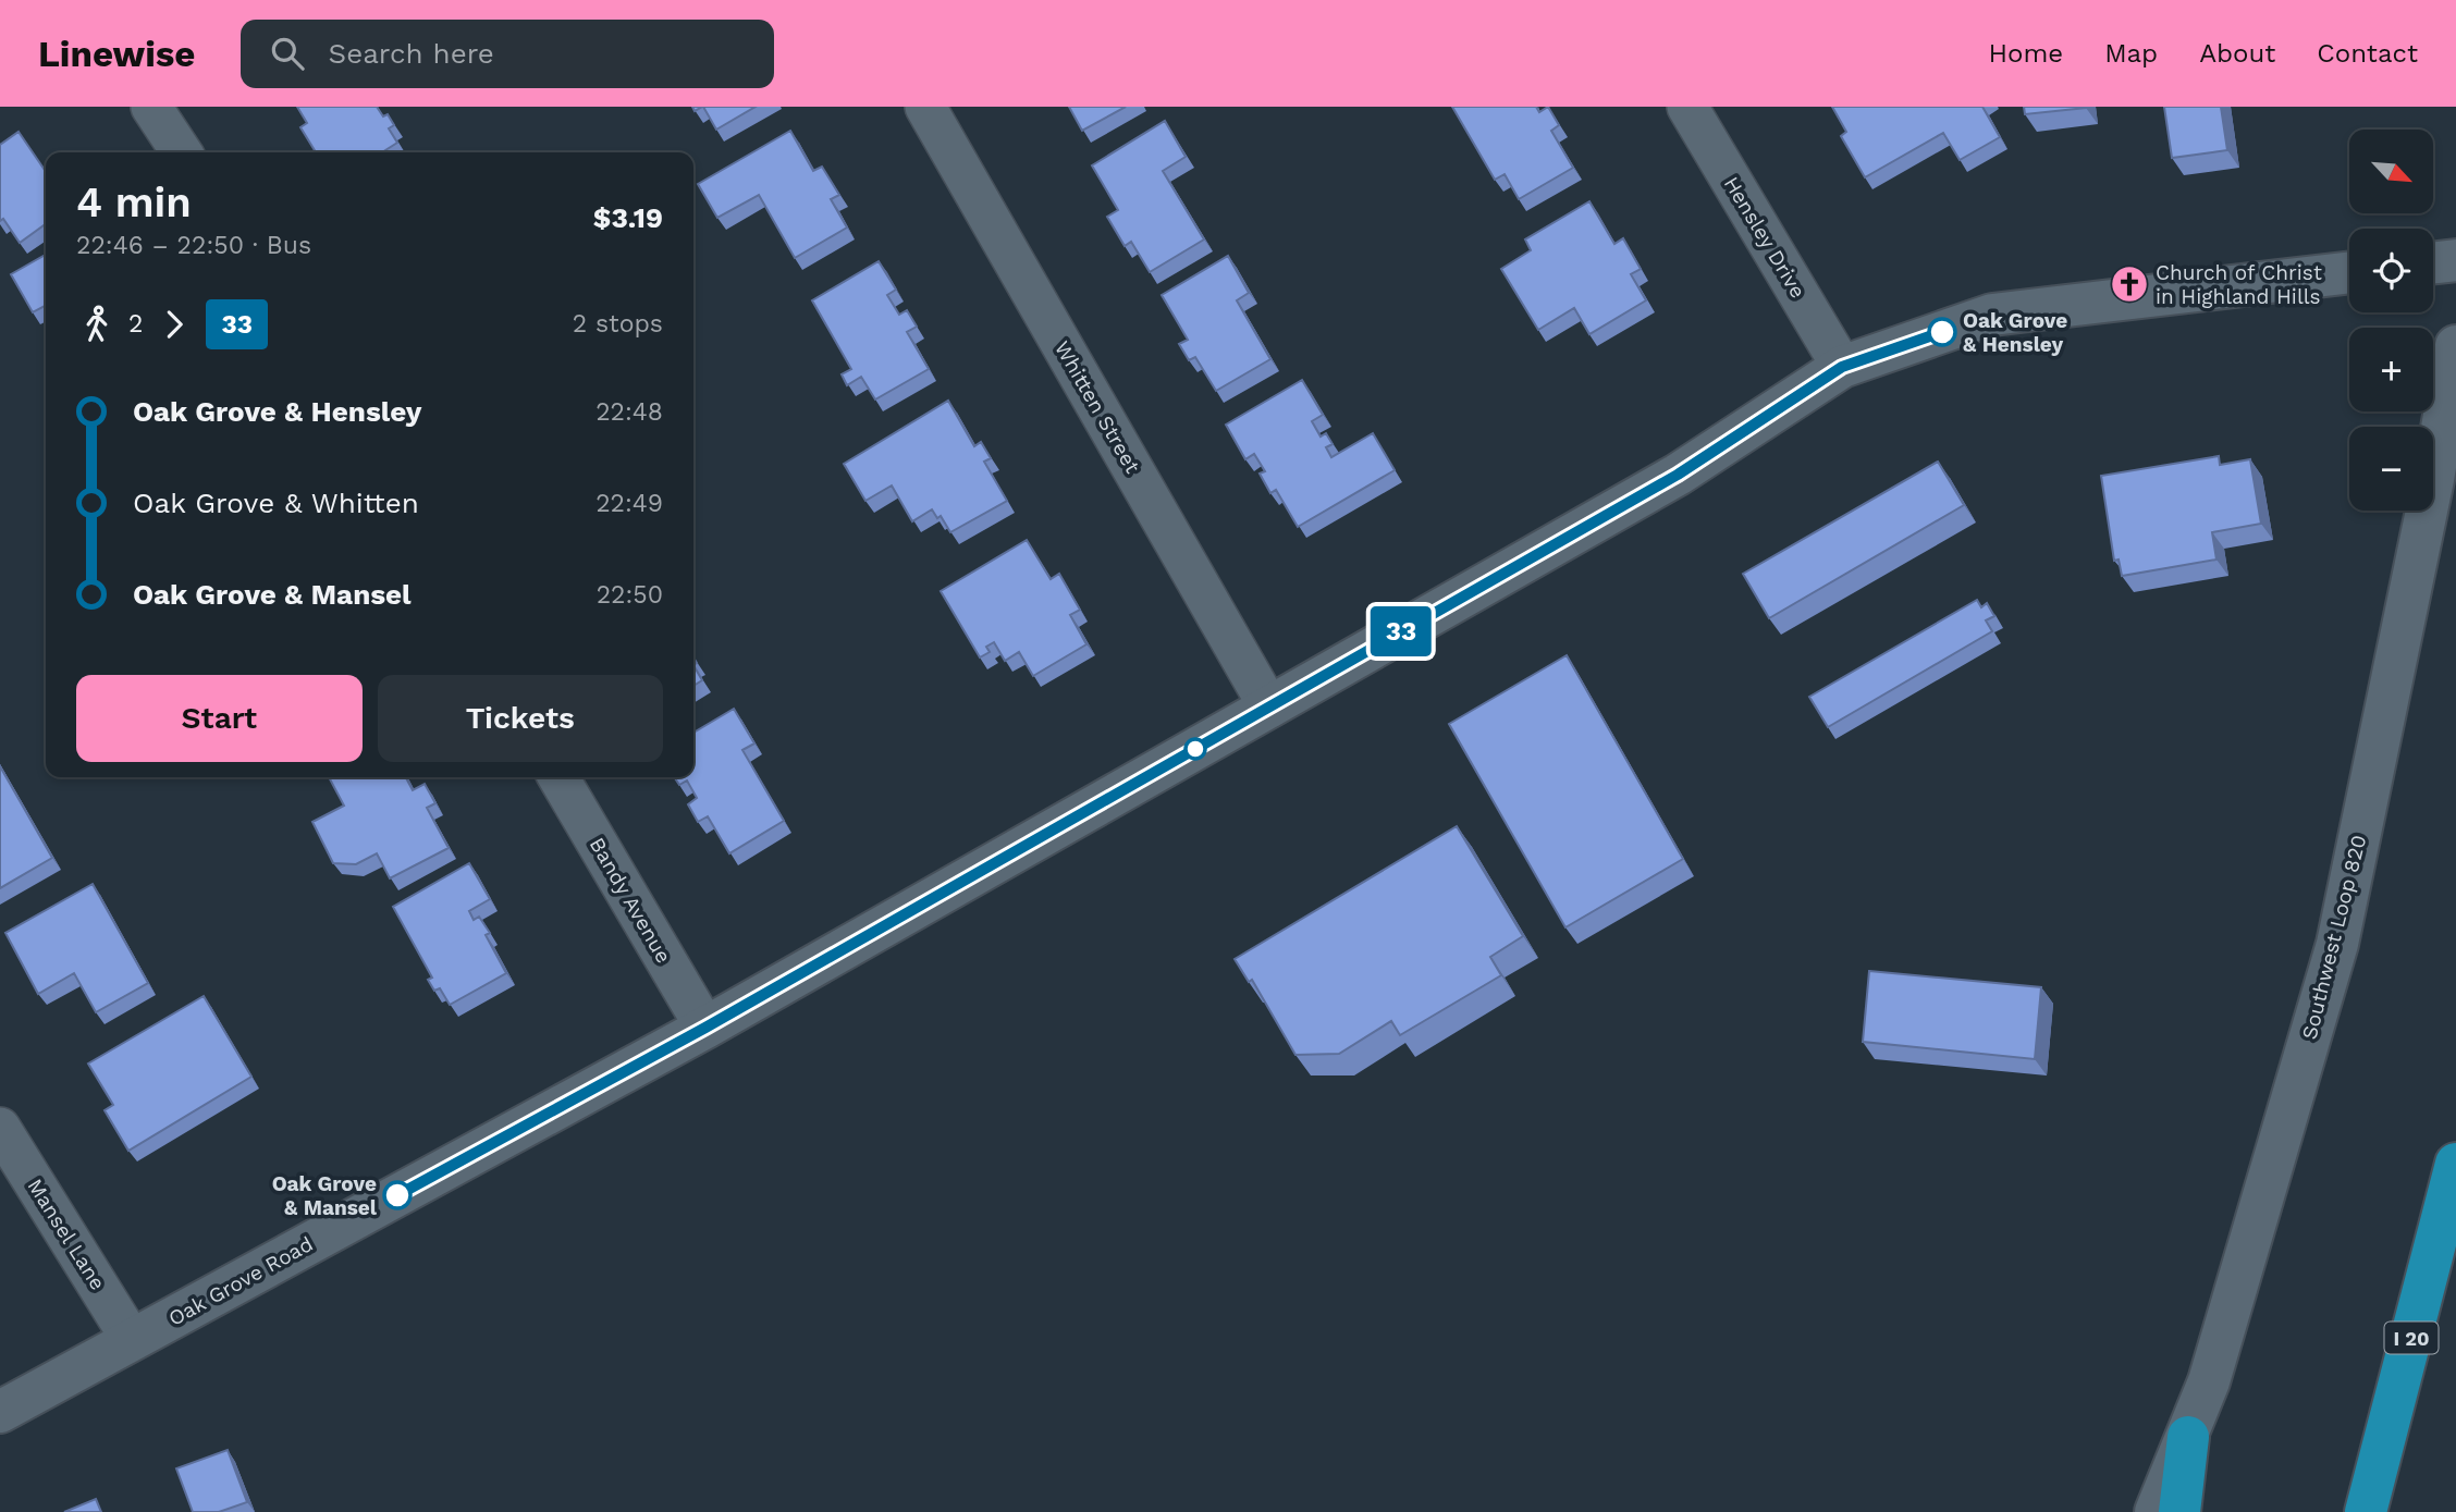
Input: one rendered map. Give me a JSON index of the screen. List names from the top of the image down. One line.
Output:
{"streets":{"highway":["I 20"],"street":["Hensley Drive","Whitten Street","Bandy Avenue","Southwest Loop 820","Mansel Lane","Oak Grove Road"]},"crossings":[["Hensley Drive","Oak Grove Road"],["Whitten Street","Oak Grove Road"],["Bandy Avenue","Oak Grove Road"],["Mansel Lane","Oak Grove Road"]],"places":{"church":["Church of Christ in Highland Hills"],"other":["Oak Grove & Hensley","Oak Grove & Mansel"]},"lines":["bus line 33"],"north":"bottom right","page":{"header":"Linewise","search":"Search here","nav":["Home","Map","About","Contact"],"on_map":"33","map_buttons":["+","−"],"heading":["4 min","22:46 – 22:50 · Bus","$3.19"],"legs":["2","33","2 stops"],"list":[{"name":"Oak Grove & Hensley","value":"22:48"},{"name":"Oak Grove & Whitten","value":"22:49"},{"name":"Oak Grove & Mansel","value":"22:50"}],"buttons":["Start","Tickets"]}}
